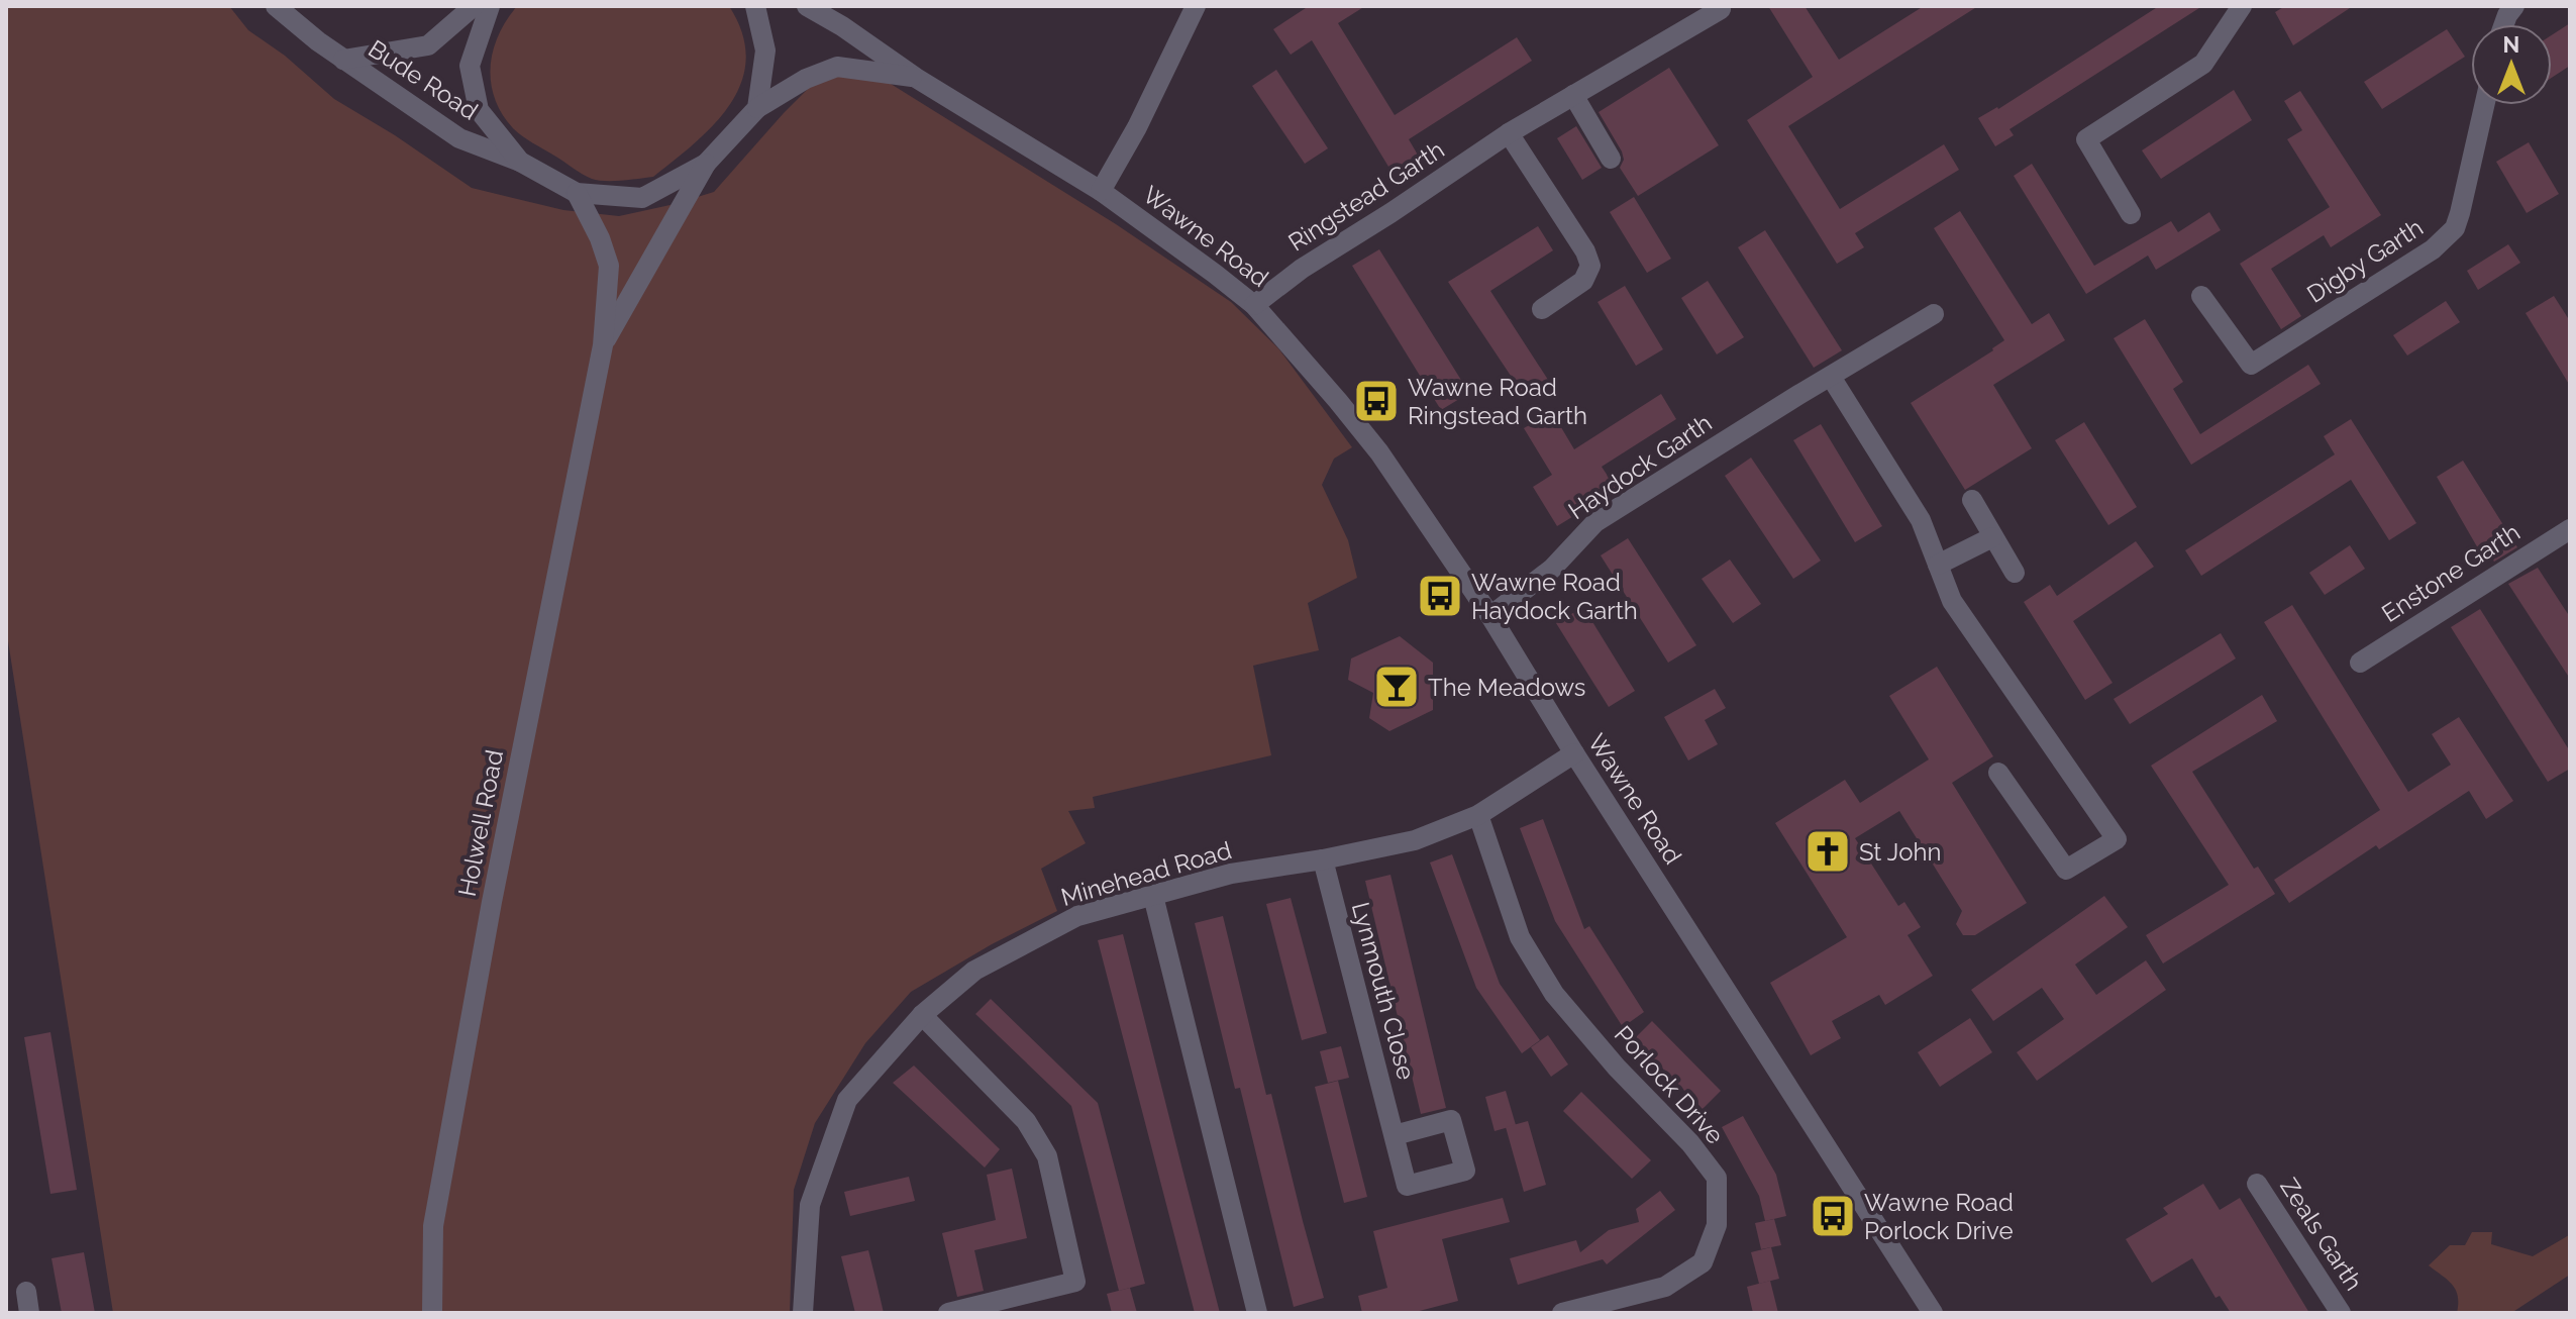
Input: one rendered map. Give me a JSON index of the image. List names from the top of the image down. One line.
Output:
{"streets":{"street":["Bude Road","Ringstead Garth","Wawne Road","Digby Garth","Haydock Garth","Enstone Garth","Holwell Road","Minehead Road","Lynmouth Close","Porlock Drive","Zeals Garth"]},"crossings":[["Ringstead Garth","Wawne Road"],["Wawne Road","Haydock Garth"],["Wawne Road","Holwell Road"],["Wawne Road","Minehead Road"],["Minehead Road","Lynmouth Close"],["Minehead Road","Porlock Drive"]],"places":{"bus stop":["Wawne Road Ringstead Garth","Wawne Road Haydock Garth","Wawne Road Porlock Drive"],"bar":["The Meadows"],"church":["St John"]},"north":"top"}
